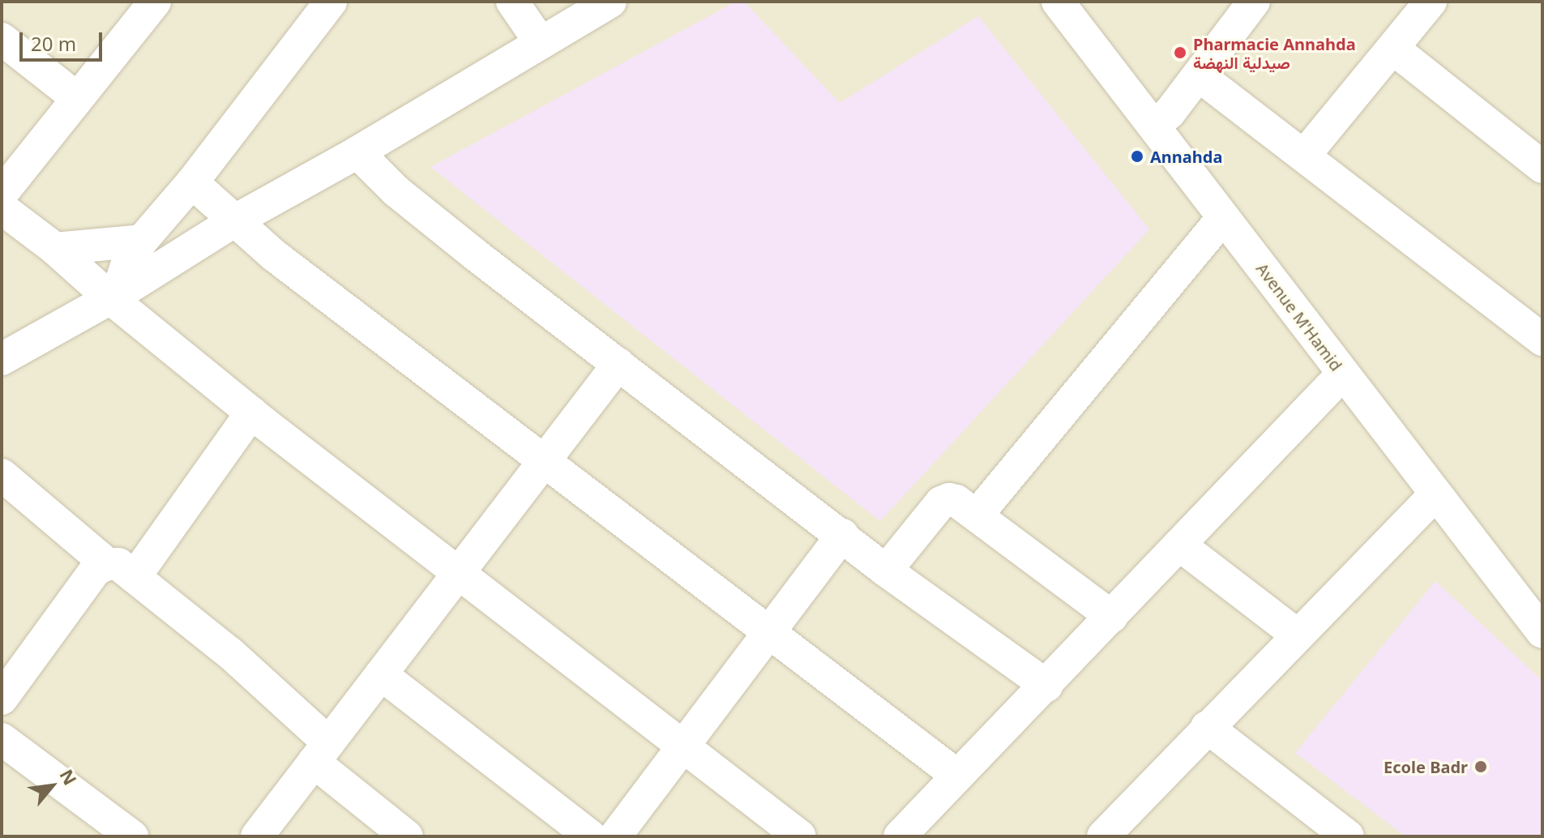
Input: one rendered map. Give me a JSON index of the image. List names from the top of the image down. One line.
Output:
{"streets":{"street":["Avenue M'Hamid"]},"places":["Pharmacie Annahda صيدلية النهضة","Annahda","Ecole Badr"],"scale_bar":"20 m","north":"top right"}
